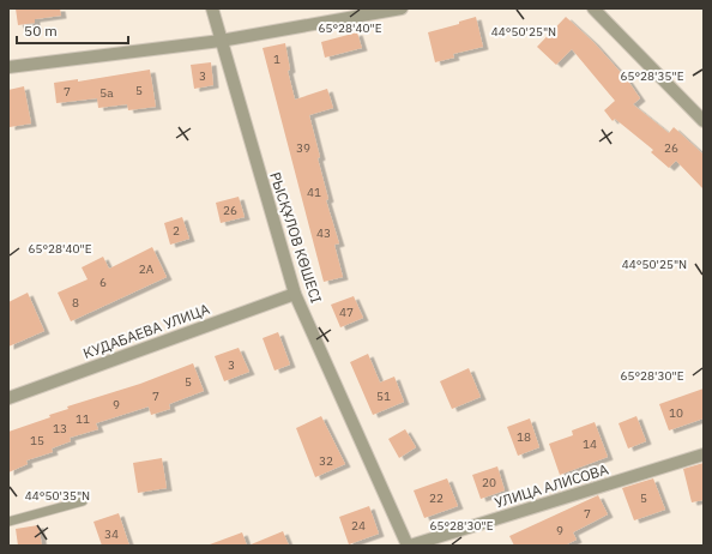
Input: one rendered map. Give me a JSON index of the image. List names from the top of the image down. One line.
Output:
{"streets":{"street":["РЫСҚҰЛОВ КӨШЕСІ","КУДАБАЕВА УЛИЦА","УЛИЦА АЛИСОВА"]},"crossings":[["РЫСҚҰЛОВ КӨШЕСІ","КУДАБАЕВА УЛИЦА"],["РЫСҚҰЛОВ КӨШЕСІ","УЛИЦА АЛИСОВА"]],"house_numbers":["1","3","5","7","5а","39","26","41","26","2","43","2А","6","8","47","3","5","7","51","9","10","11","13","18","15","14","32","20","22","5","7","24","9","34"],"scale_bar":"50 m","coordinates":["65°28'40\"E","44°50'25\"N","65°28'35\"E","65°28'30\"E","44°50'35\"N"]}
